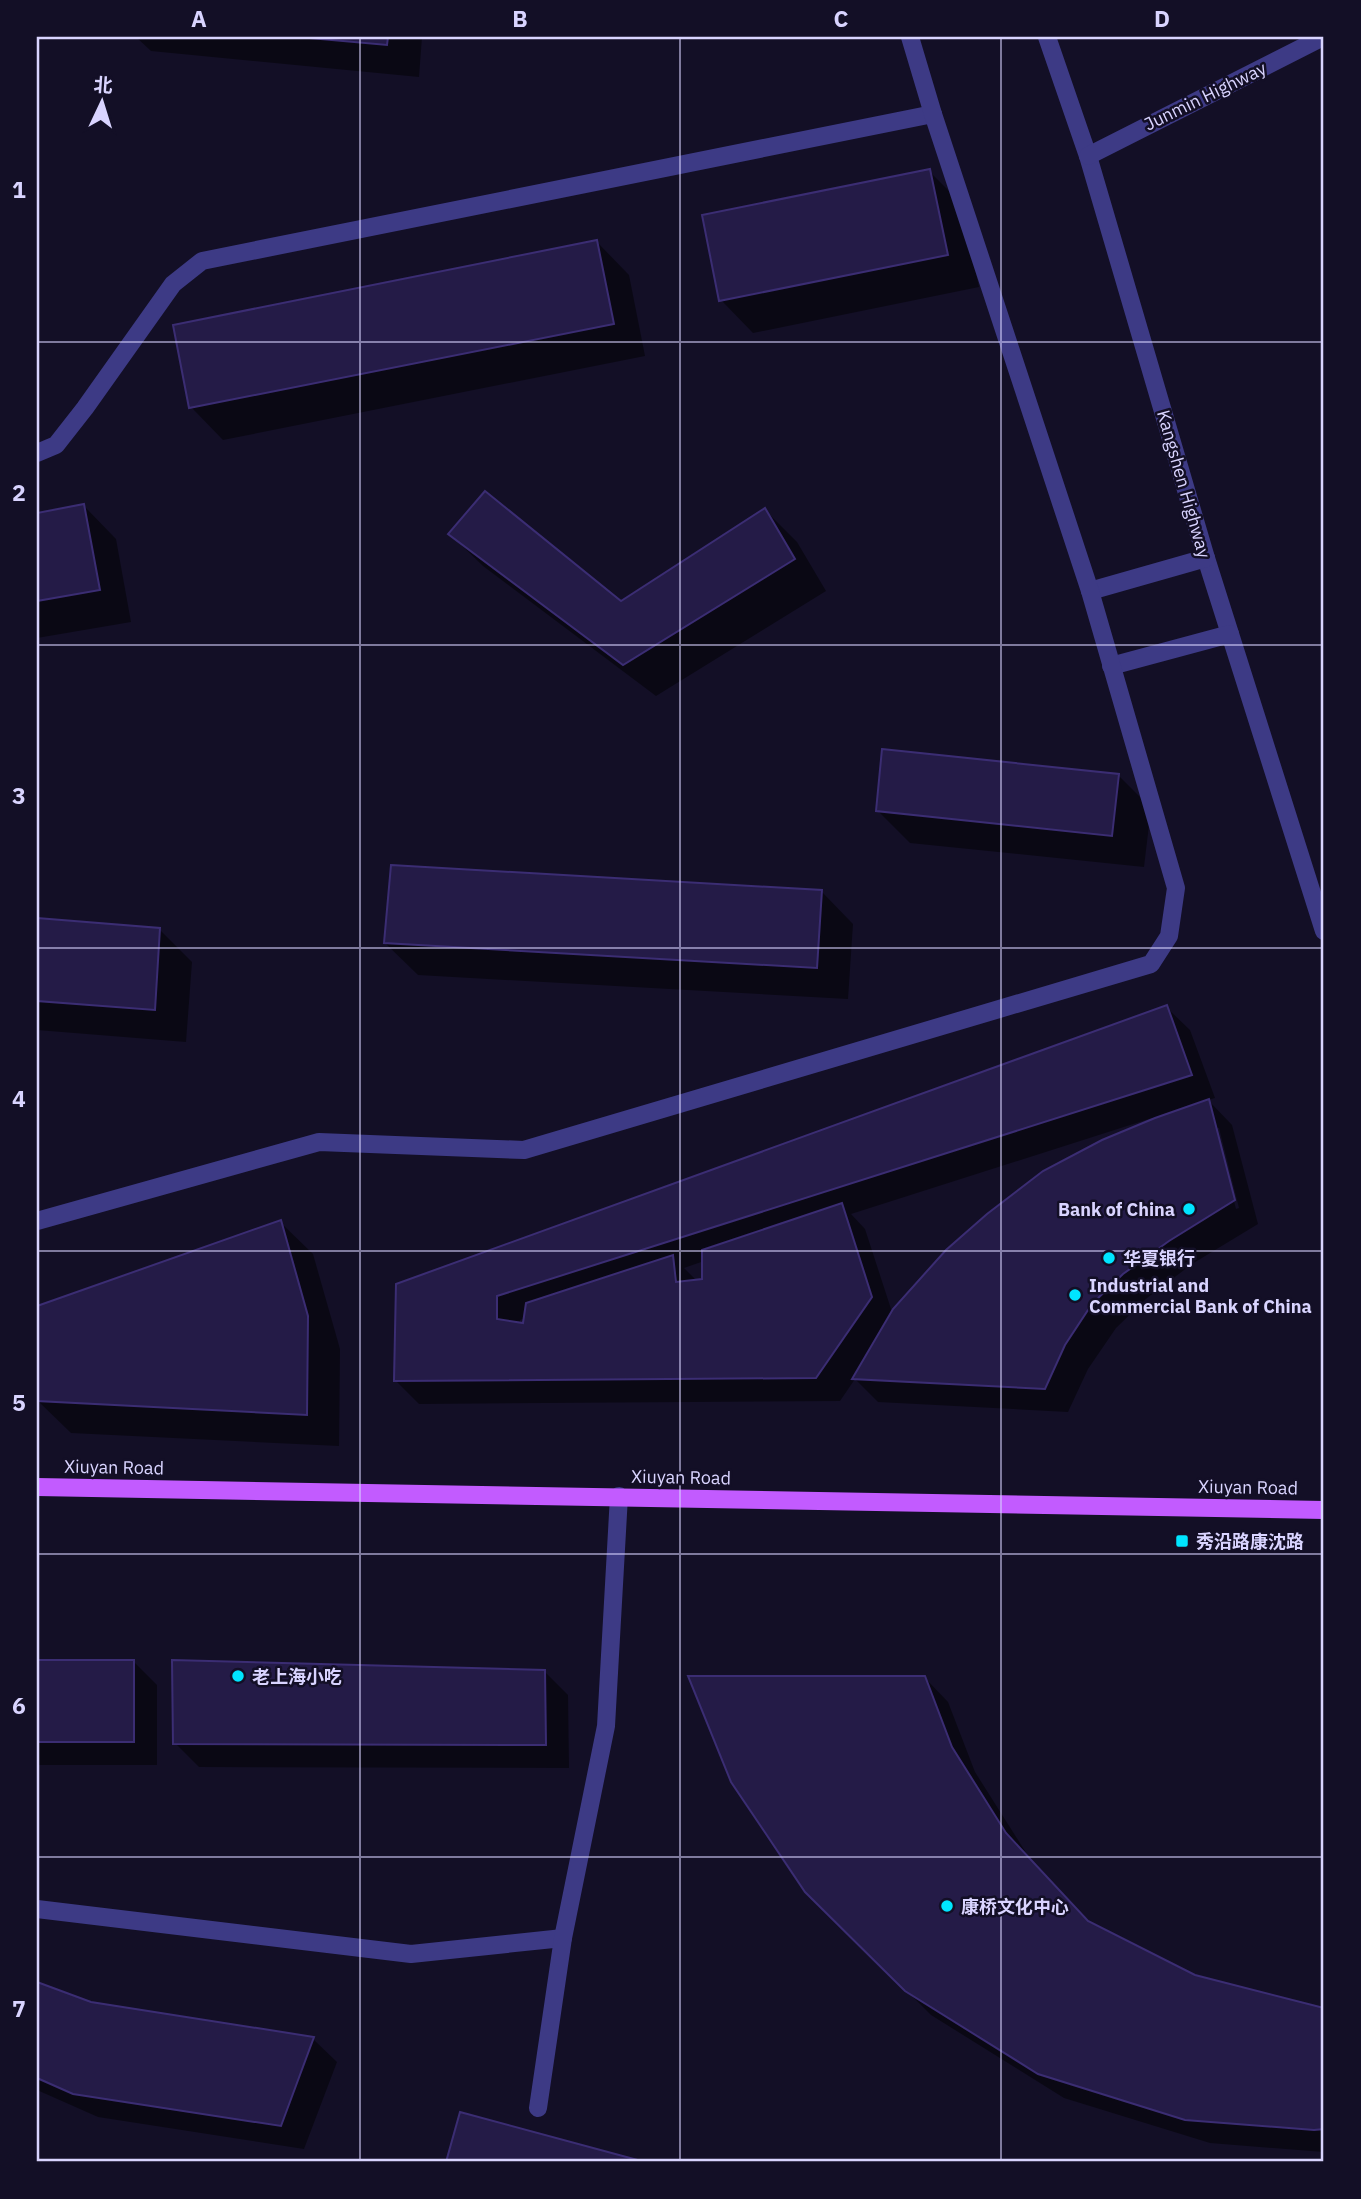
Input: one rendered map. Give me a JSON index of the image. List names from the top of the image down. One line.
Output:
{"streets":{"main road":["Xiuyan Road"],"street":["Junmin Highway","Kangshen Highway"]},"crossings":[["Junmin Highway","Kangshen Highway"]],"places":{"other":["Bank of China","华夏银行","Industrial and Commercial Bank of China","老上海小吃","康桥文化中心"],"transit":["秀沿路康沈路"]},"north":"top","grid":{"columns":["A","B","C","D"],"rows":["1","2","3","4","5","6","7"]}}
